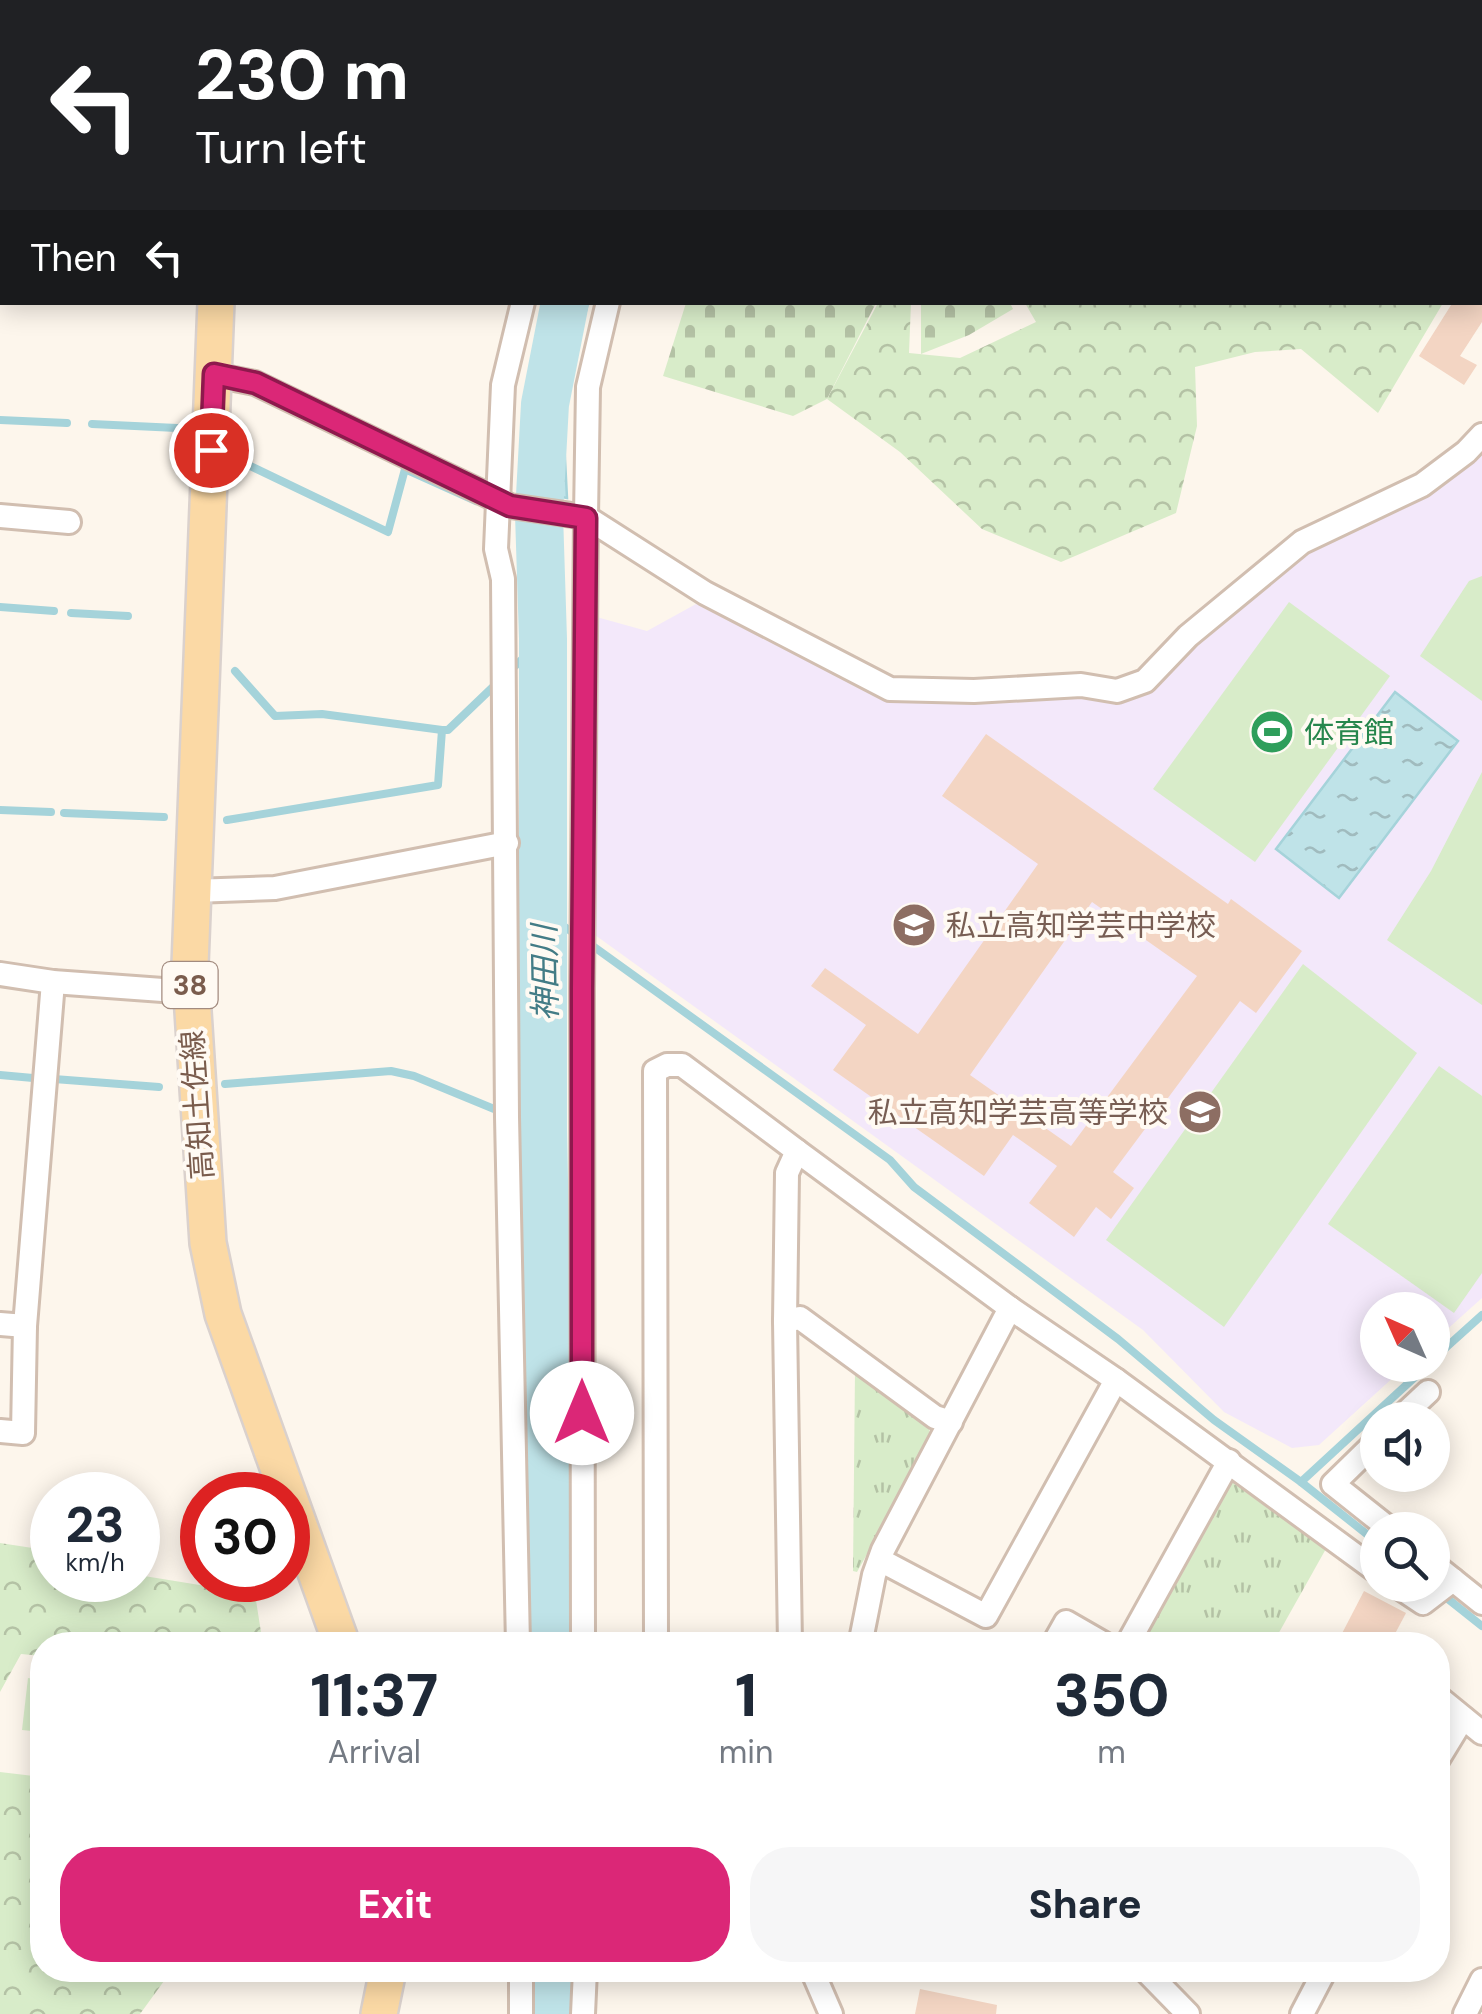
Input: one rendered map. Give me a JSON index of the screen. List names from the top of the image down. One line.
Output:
{"streets":{"main road":["38","高知土佐線"]},"water":["神田川"],"places":{"sports":["体育館"],"school or university":["私立高知学芸中学校","私立高知学芸高等学校"]},"north":"top left","page":{"turn":["230 m","Turn left"],"then":"Then","speed":"23 km/h","limit":"30","eta":["11:37","Arrival","1","min","350","m"],"buttons":["Exit","Share"]}}
